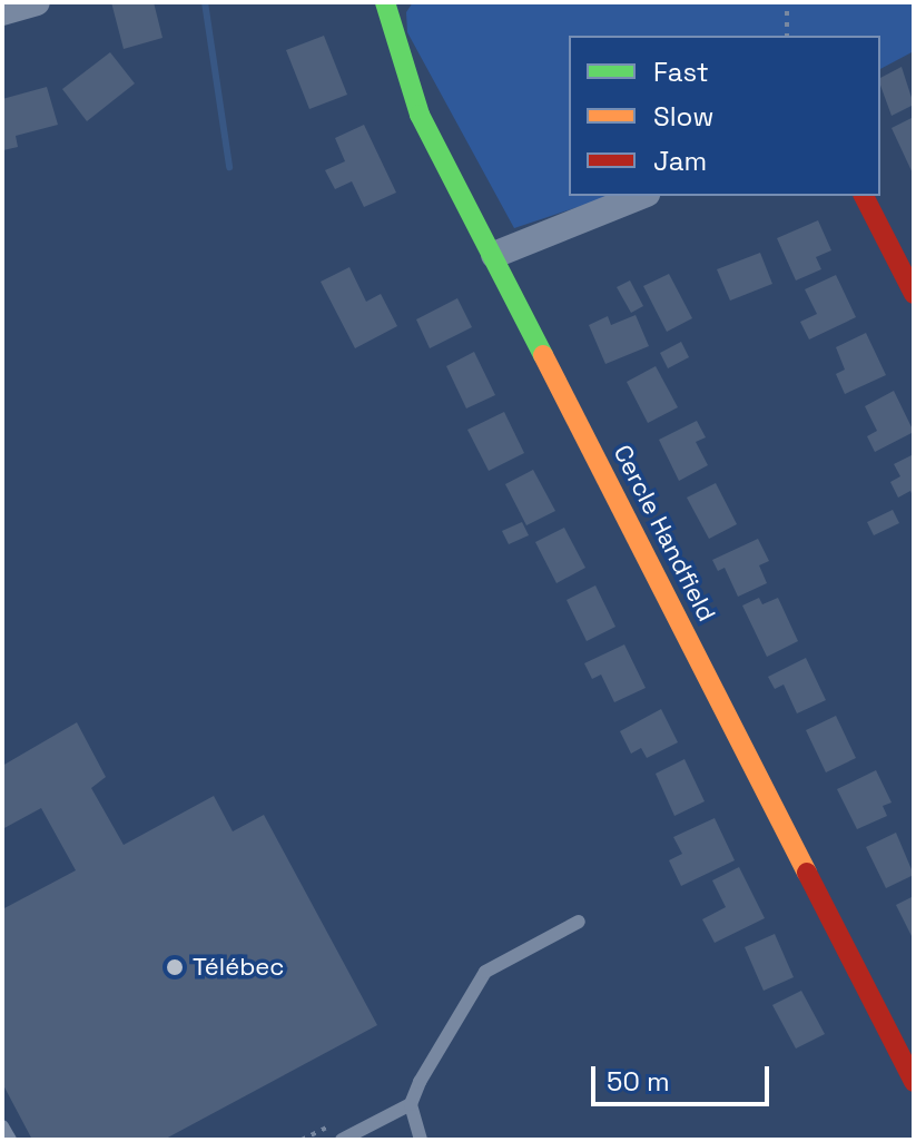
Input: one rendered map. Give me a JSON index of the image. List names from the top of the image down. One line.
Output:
{"streets":{"street":["Cercle Handfield"]},"places":["Télébec"],"legend":["Fast","Slow","Jam"],"scale_bar":"50 m"}
